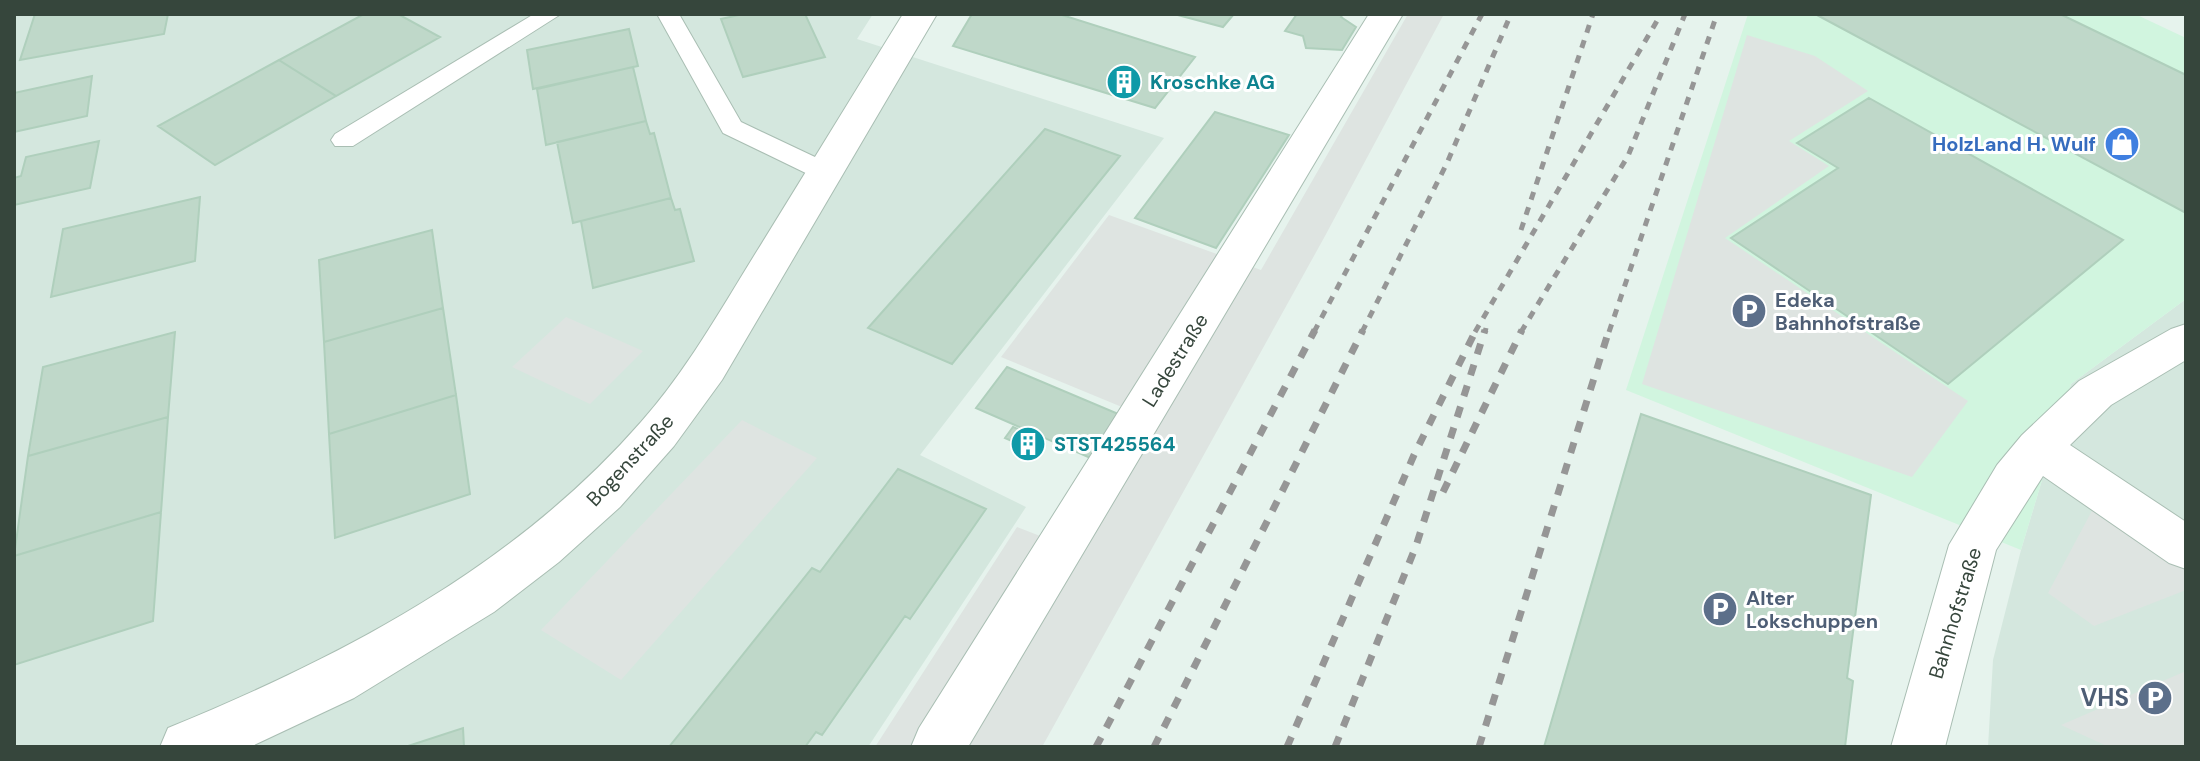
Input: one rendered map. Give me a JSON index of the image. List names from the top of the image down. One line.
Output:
{"streets":{"street":["Ladestraße","Bogenstraße","Bahnhofstraße"]},"places":{"building":["Kroschke AG","STST425564"],"shop":["HolzLand H. Wulf"],"parking":["Edeka Bahnhofstraße","Alter Lokschuppen","VHS"]}}
